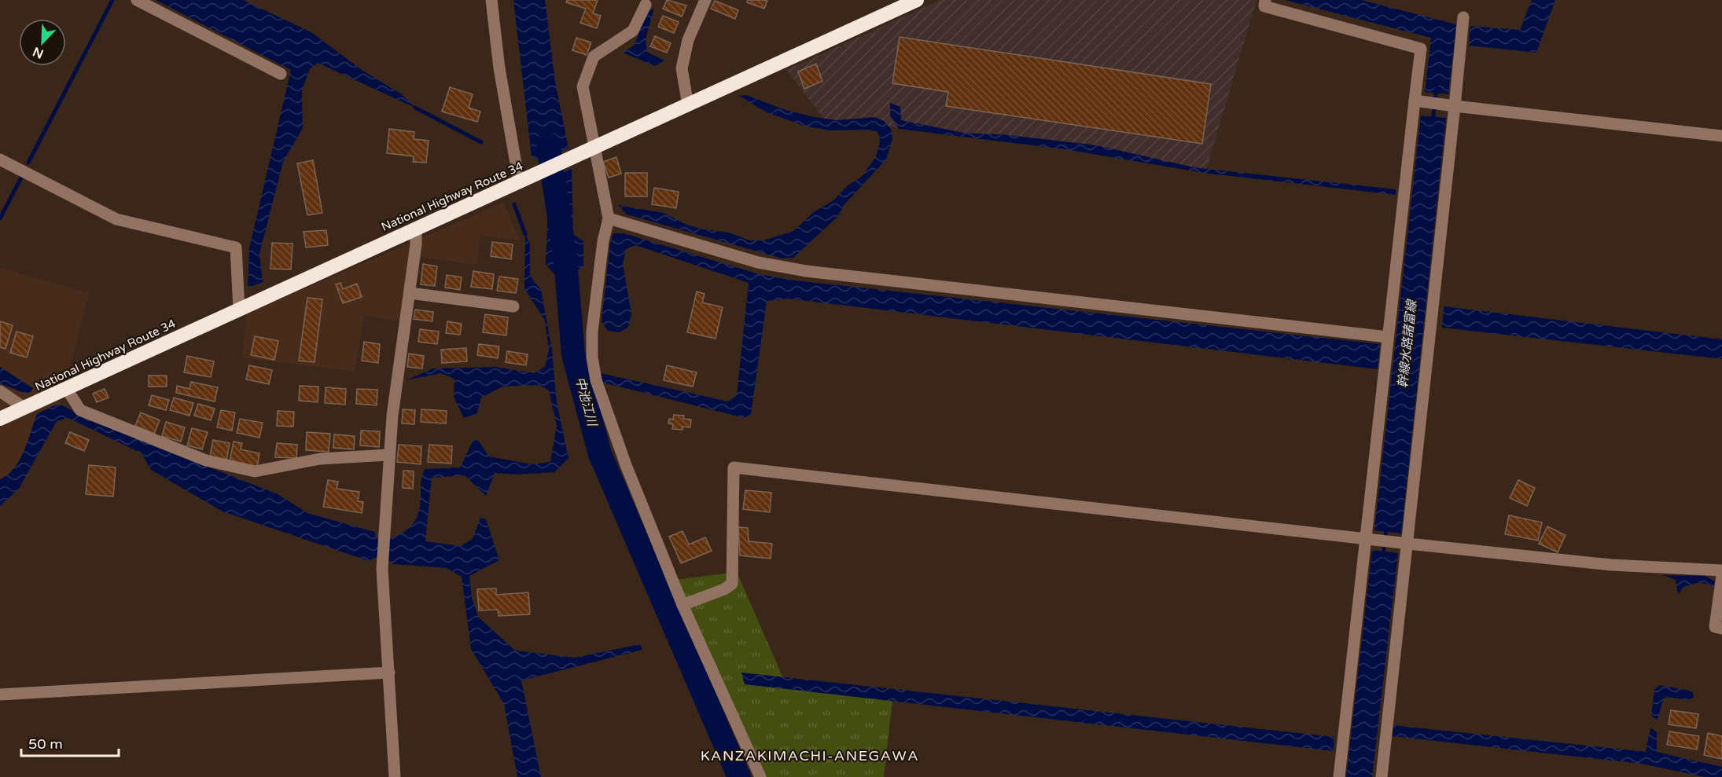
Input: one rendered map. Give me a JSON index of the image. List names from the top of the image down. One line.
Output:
{"streets":{"highway":["National Highway Route 34"]},"districts":["KANZAKIMACHI-ANEGAWA"],"water":["幹線水路諸富線","中池江川"],"scale_bar":"50 m","north":"bottom left"}
